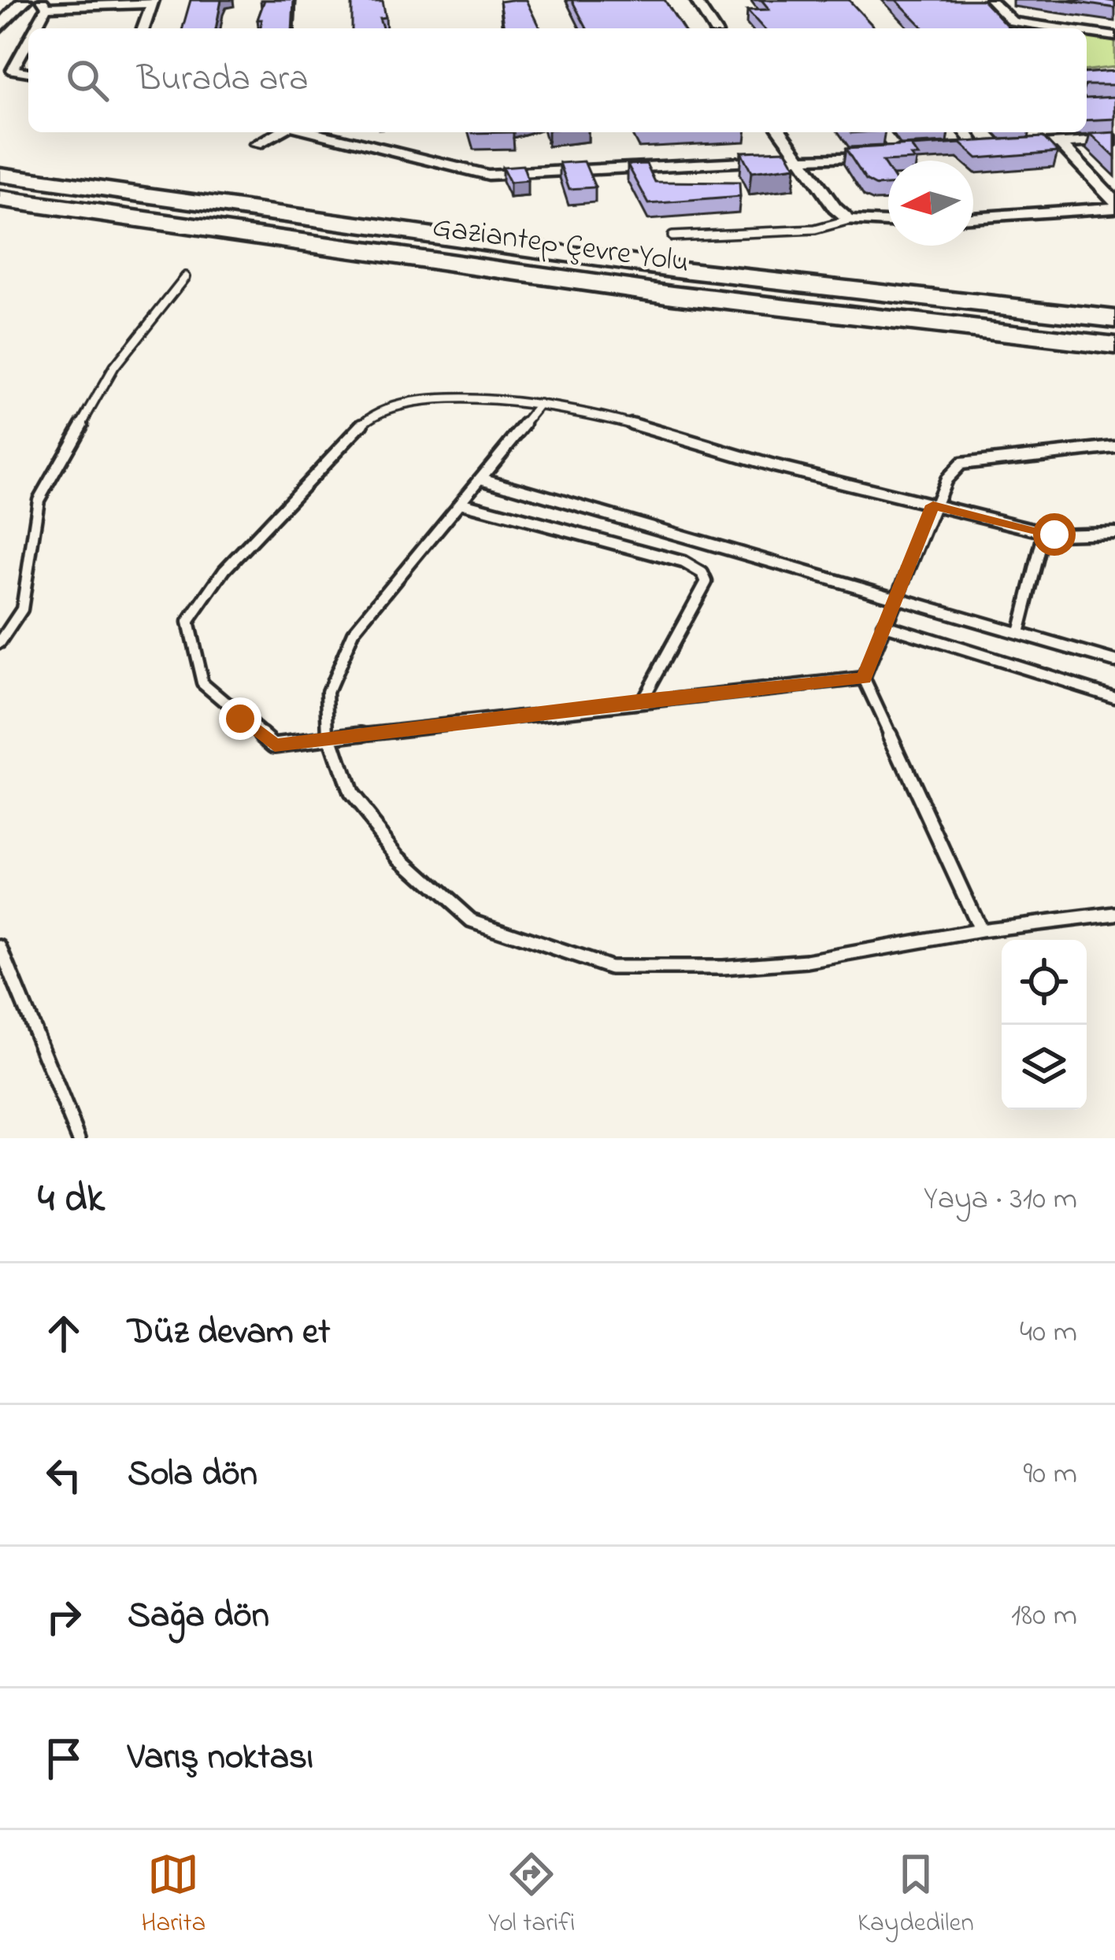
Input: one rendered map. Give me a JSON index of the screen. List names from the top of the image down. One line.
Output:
{"streets":{"highway":["Gaziantep Çevre Yolu"]},"north":"left","page":{"search":"Burada ara","heading":["4 dk","Yaya · 310 m"],"list":[["Düz devam et","40 m"],["Sola dön","90 m"],["Sağa dön","180 m"],"Varış noktası"],"nav":["Harita","Yol tarifi","Kaydedilen"]}}
